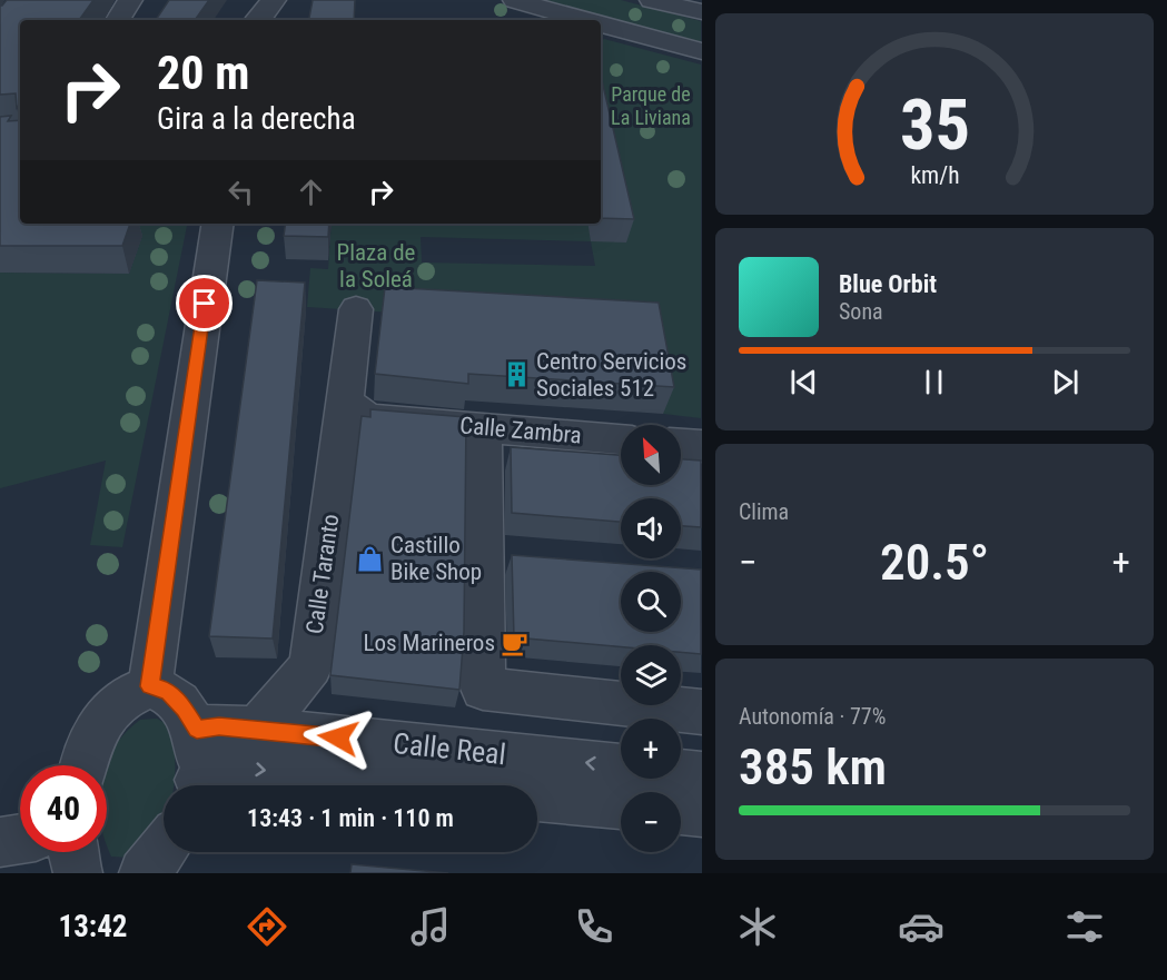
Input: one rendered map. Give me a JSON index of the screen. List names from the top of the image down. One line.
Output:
{"streets":{"street":["Calle Zambra","Calle Taranto","Calle Real"]},"crossings":[["Calle Zambra","Calle Taranto"],["Calle Taranto","Calle Real"]],"parks":["Parque de La Liviana","Plaza de la Soleá"],"places":{"building":["Centro Servicios Sociales 512"],"shop":["Castillo Bike Shop"],"cafe":["Los Marineros"]},"north":"top left","page":{"turn":["20 m","Gira a la derecha"],"song":["Blue Orbit","Sona"],"map_buttons":["+","−"],"tile":["Clima",["Autonomía · 77%","385 km"]],"heat":["−","20.5°","+"],"limit":"40","trip":"13:43 · 1 min · 110 m","tabs":"13:42","gauge":["35","km/h"]}}
